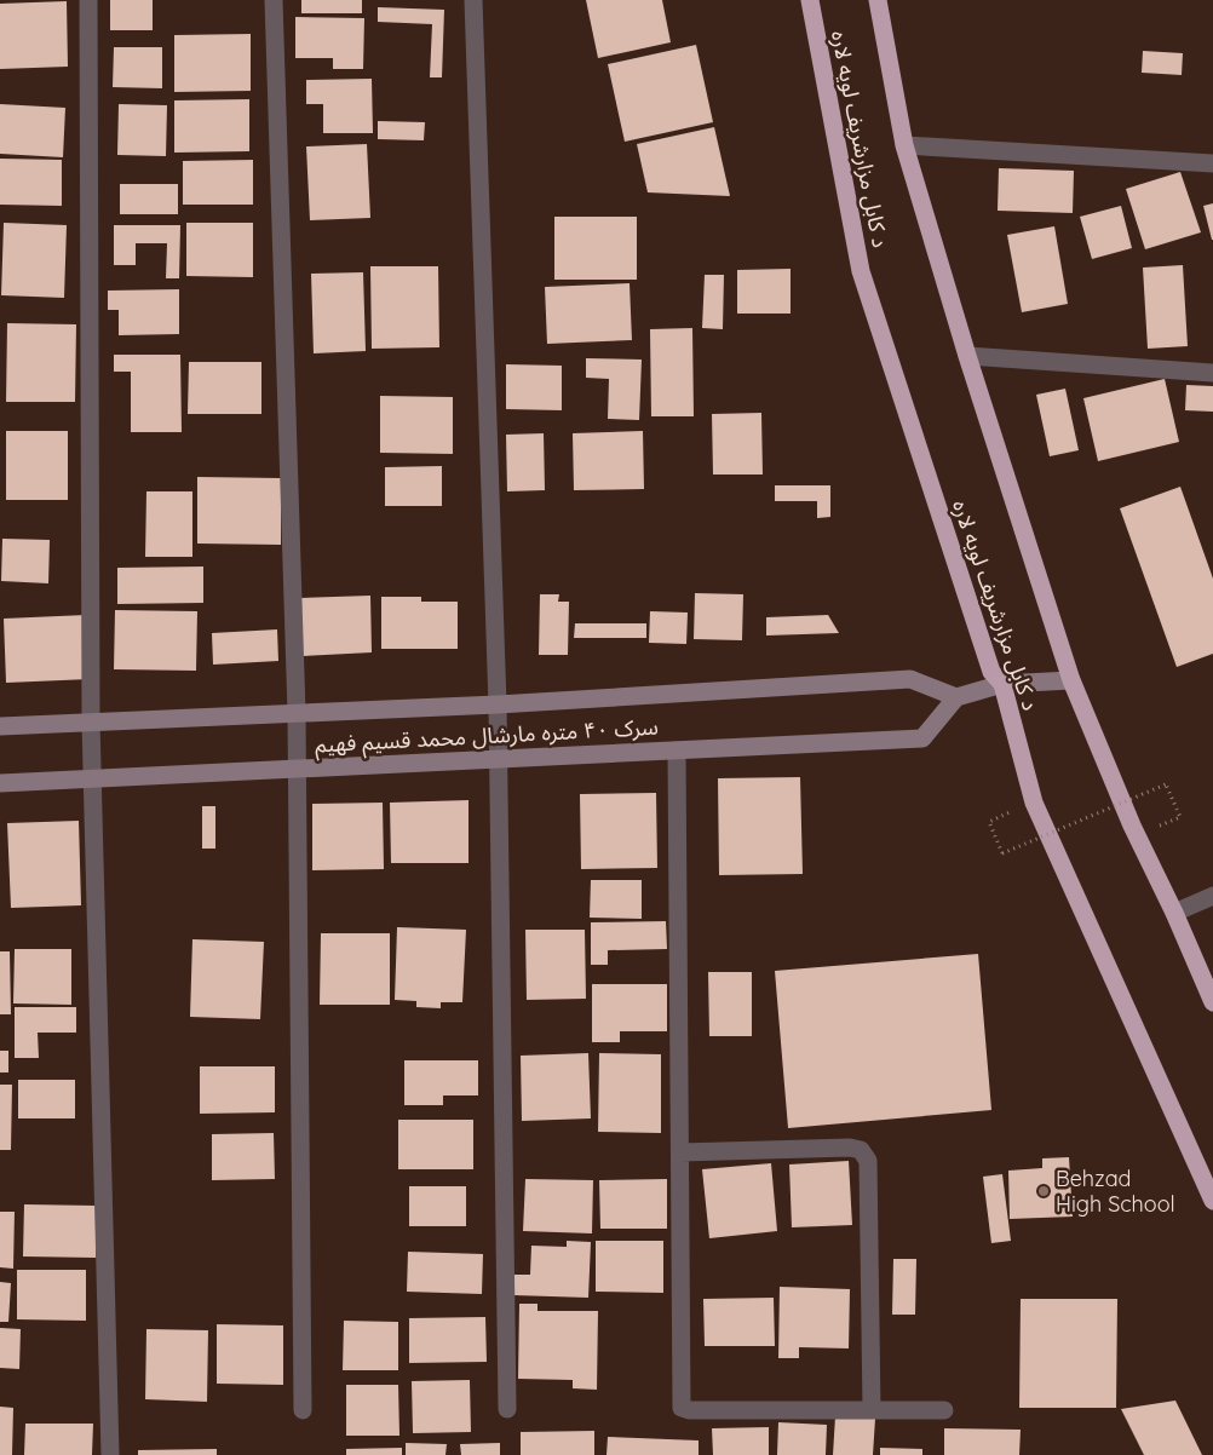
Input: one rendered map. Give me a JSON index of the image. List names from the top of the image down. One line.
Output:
{"streets":{"highway":["د کابل مزارشریف لویه لاره"],"street":["سرک ۴۰ متره مارشال محمد قسیم فهیم"]},"places":["Behzad High School"]}
